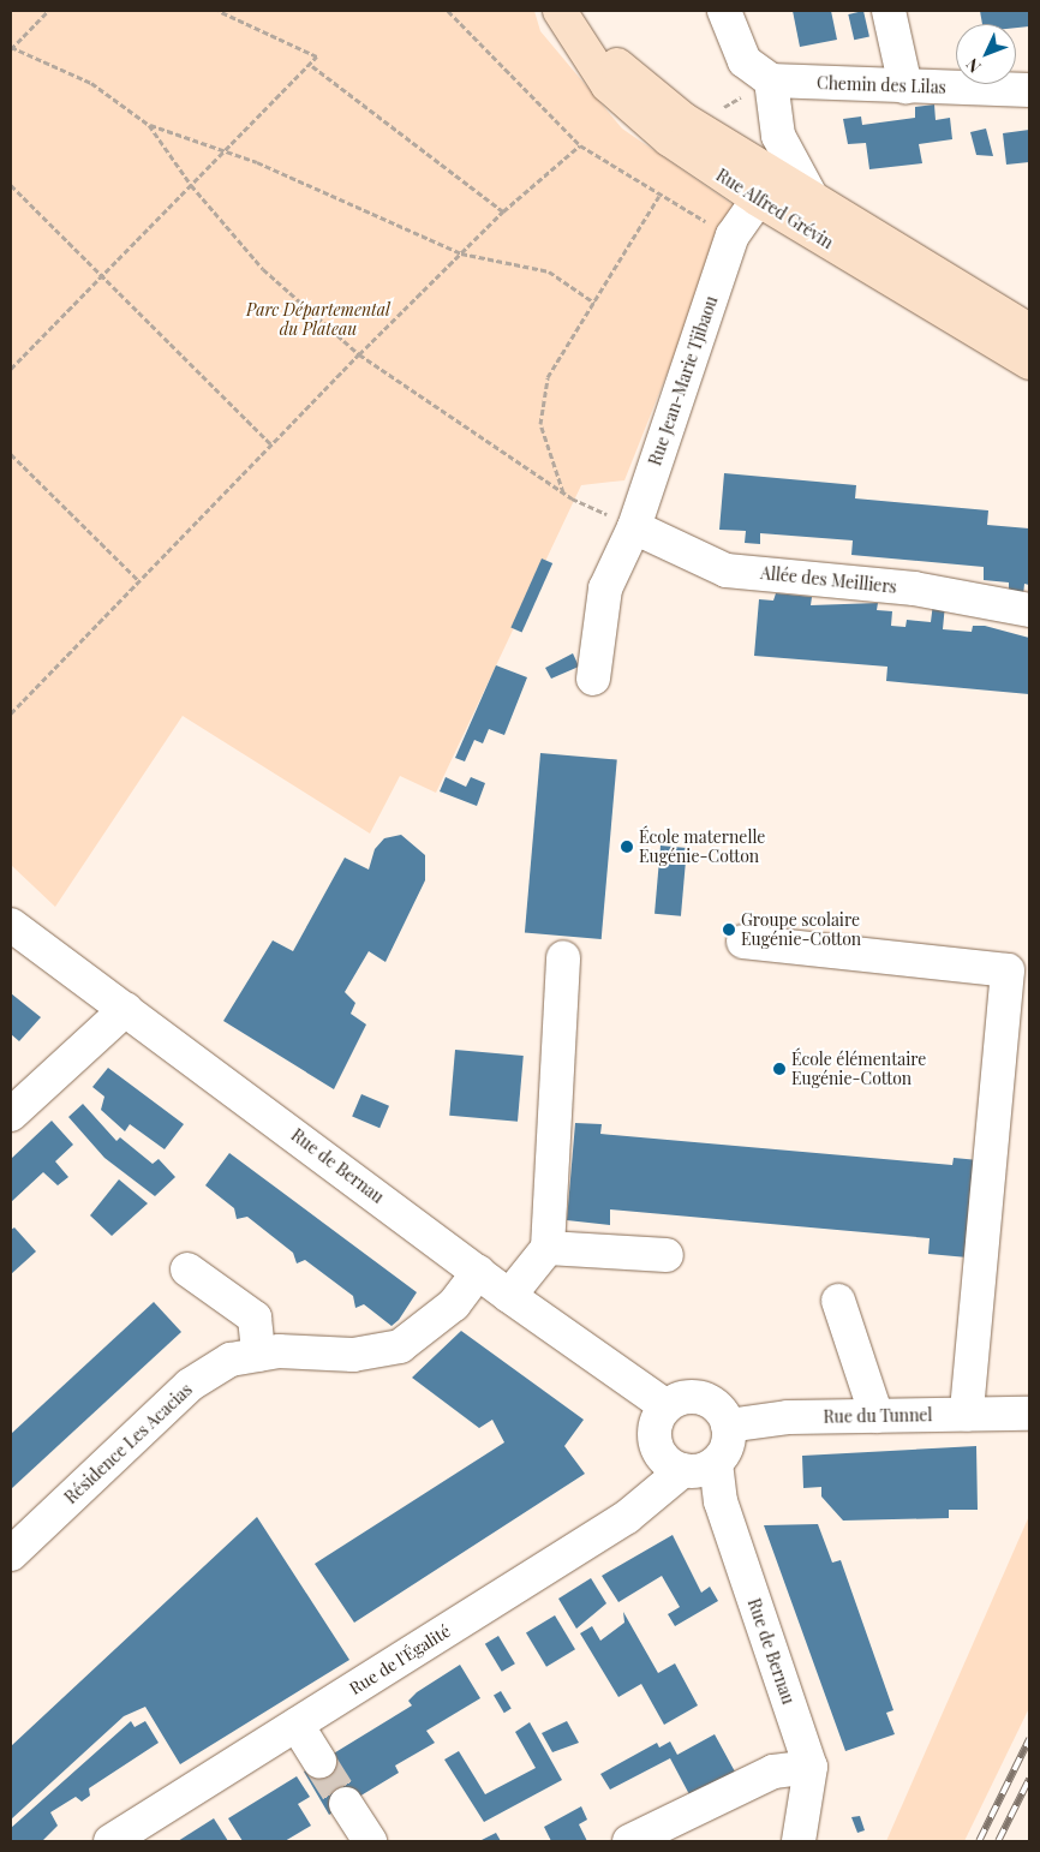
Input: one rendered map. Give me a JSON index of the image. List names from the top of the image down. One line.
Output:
{"streets":{"main road":["Rue Alfred Grévin"],"street":["Chemin des Lilas","Rue Jean-Marie Tjibaou","Allée des Meilliers","Rue de Bernau","Rue du Tunnel","Résidence Les Acacias","Rue de l'Égalité"]},"crossings":[["Chemin des Lilas","Rue Alfred Grévin"],["Rue Alfred Grévin","Rue Jean-Marie Tjibaou"],["Rue Jean-Marie Tjibaou","Allée des Meilliers"],["Rue de Bernau","Rue du Tunnel"],["Rue de Bernau","Résidence Les Acacias"],["Rue de Bernau","Rue de l'Égalité"],["Rue du Tunnel","Rue de l'Égalité"]],"parks":["Parc Départemental du Plateau"],"places":["École maternelle Eugénie-Cotton","Groupe scolaire Eugénie-Cotton","École élémentaire Eugénie-Cotton"],"north":"bottom left"}
